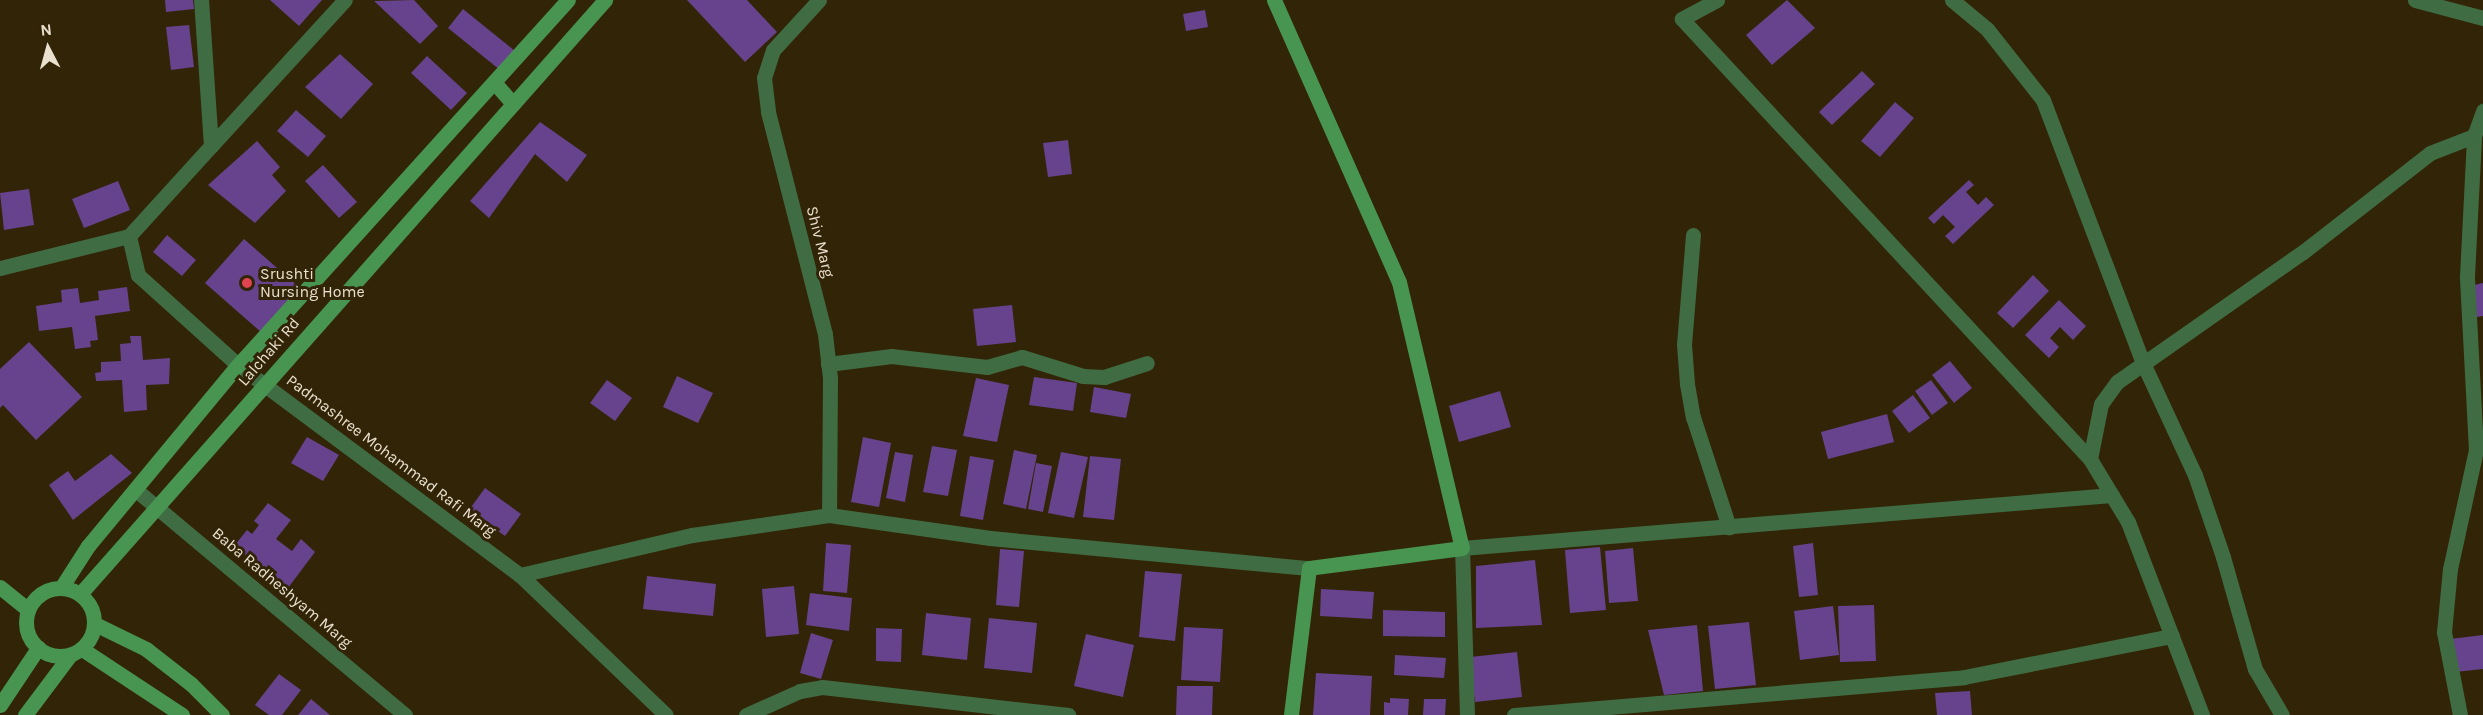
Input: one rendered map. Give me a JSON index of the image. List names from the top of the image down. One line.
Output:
{"streets":{"main road":["Lalchaki Rd"],"street":["Shiv Marg","Padmashree Mohammad Rafi Marg","Baba Radheshyam Marg"]},"crossings":[["Lalchaki Rd","Padmashree Mohammad Rafi Marg"],["Lalchaki Rd","Baba Radheshyam Marg"]],"places":["Srushti Nursing Home"],"north":"top"}
